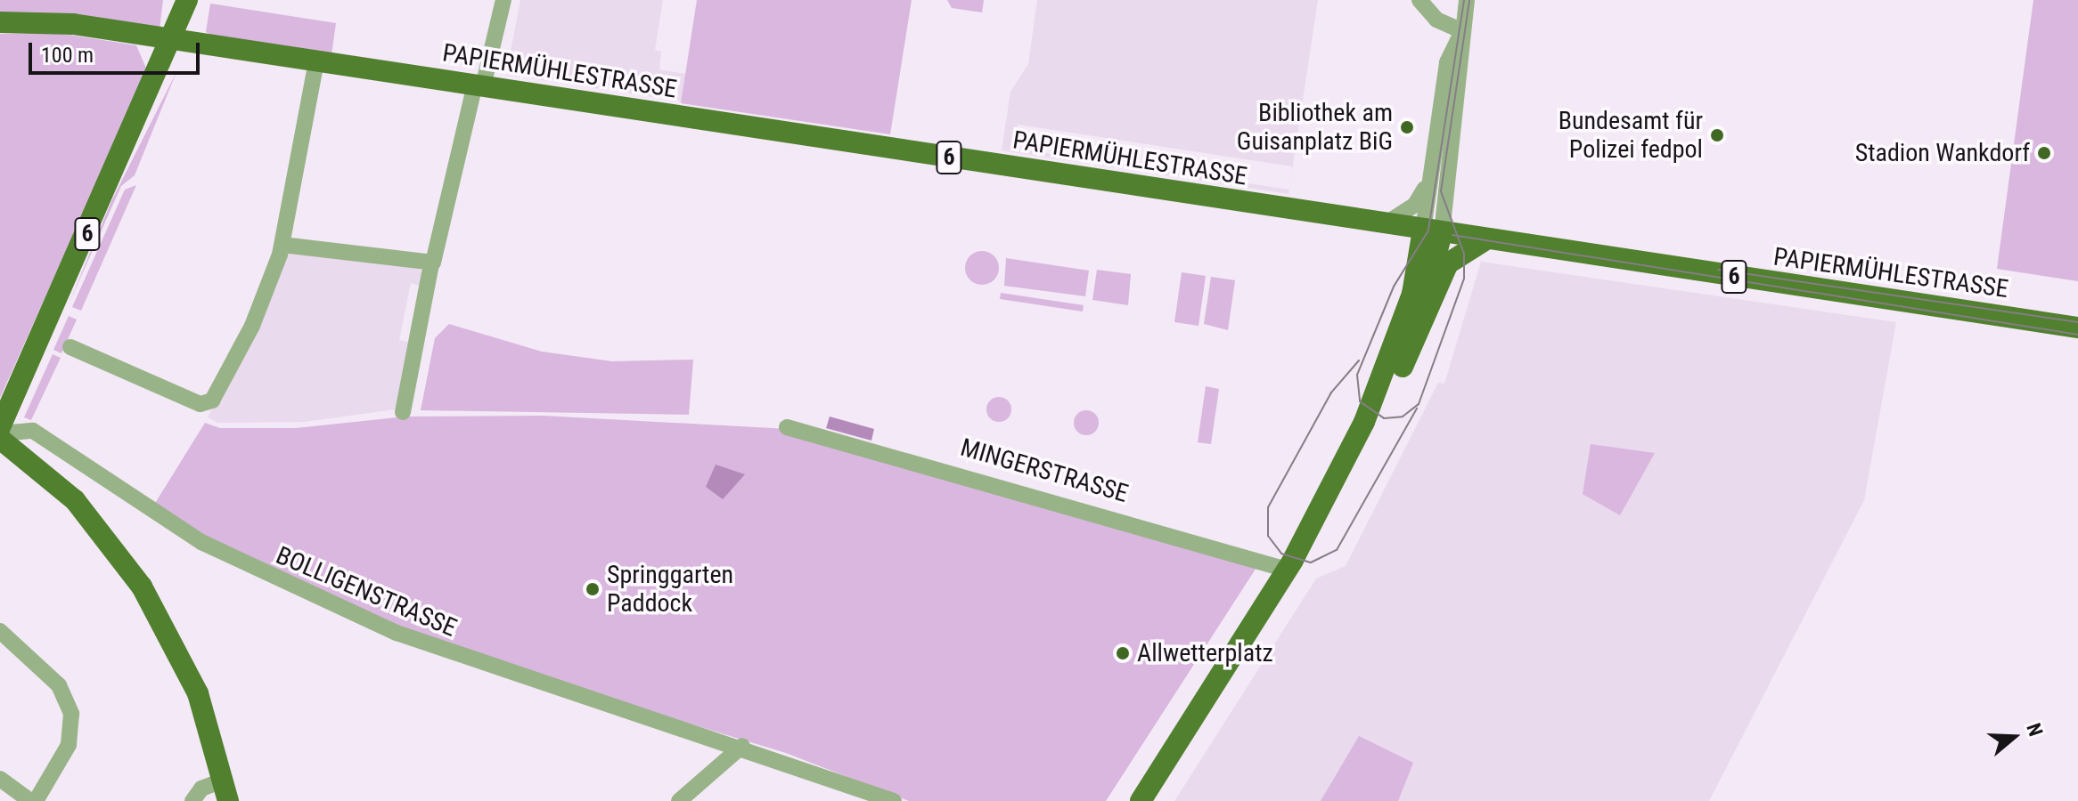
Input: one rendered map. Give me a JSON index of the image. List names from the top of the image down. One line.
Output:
{"streets":{"main road":["PAPIERMÜHLESTRASSE","6"],"street":["MINGERSTRASSE","BOLLIGENSTRASSE"]},"crossings":[["PAPIERMÜHLESTRASSE","6"]],"places":["Bibliothek am Guisanplatz BiG","Bundesamt für Polizei fedpol","Stadion Wankdorf","Springgarten Paddock","Allwetterplatz"],"scale_bar":"100 m","north":"right"}
